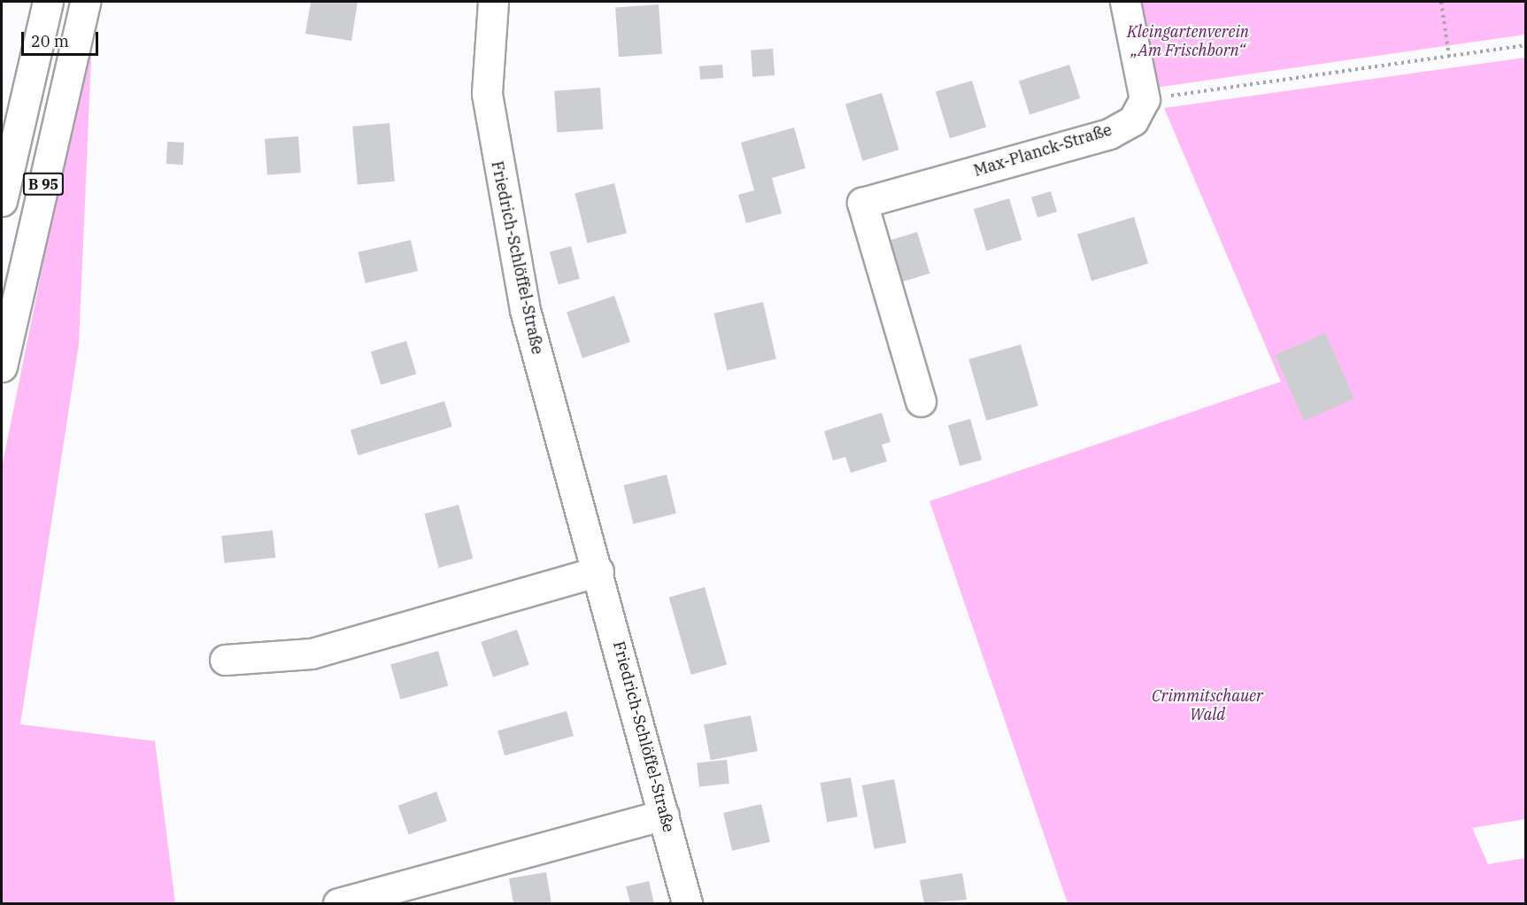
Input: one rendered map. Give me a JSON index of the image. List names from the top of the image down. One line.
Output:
{"streets":{"street":["Max-Planck-Straße","B 95","Friedrich-Schlöffel-Straße"]},"parks":["Kleingartenverein „Am Frischborn“","Crimmitschauer Wald"],"scale_bar":"20 m"}
